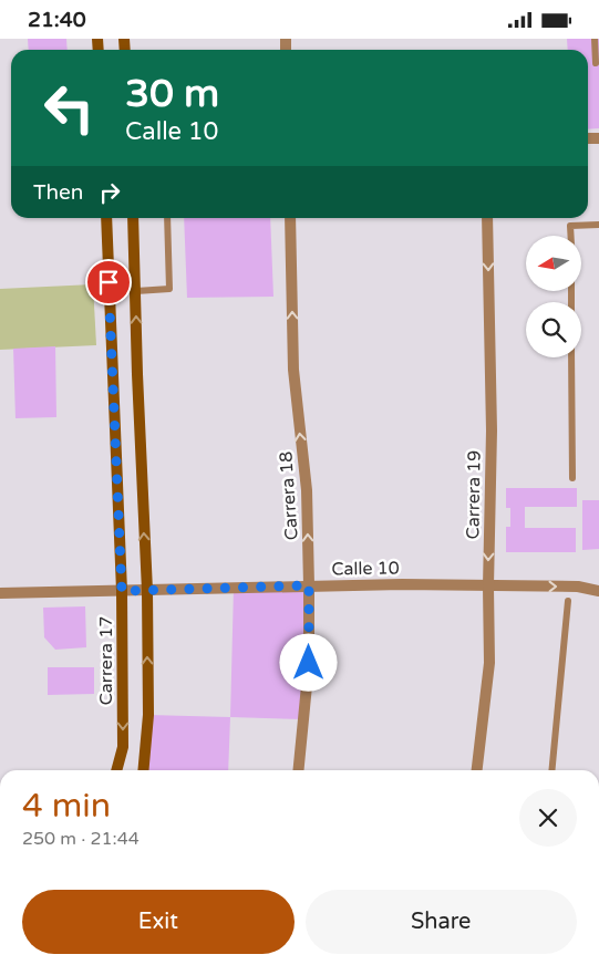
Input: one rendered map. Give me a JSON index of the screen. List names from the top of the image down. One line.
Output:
{"streets":{"main road":["Carrera 17"],"street":["Carrera 19","Carrera 18","Calle 10"]},"crossings":[["Carrera 19","Calle 10"],["Carrera 18","Calle 10"],["Calle 10","Carrera 17"]],"one_way":["Carrera 19","Carrera 18"],"north":"left","page":{"status":"21:40","turn":["30 m","Calle 10"],"then":"Then","heading":["4 min","250 m · 21:44"],"buttons":["Exit","Share"]}}
